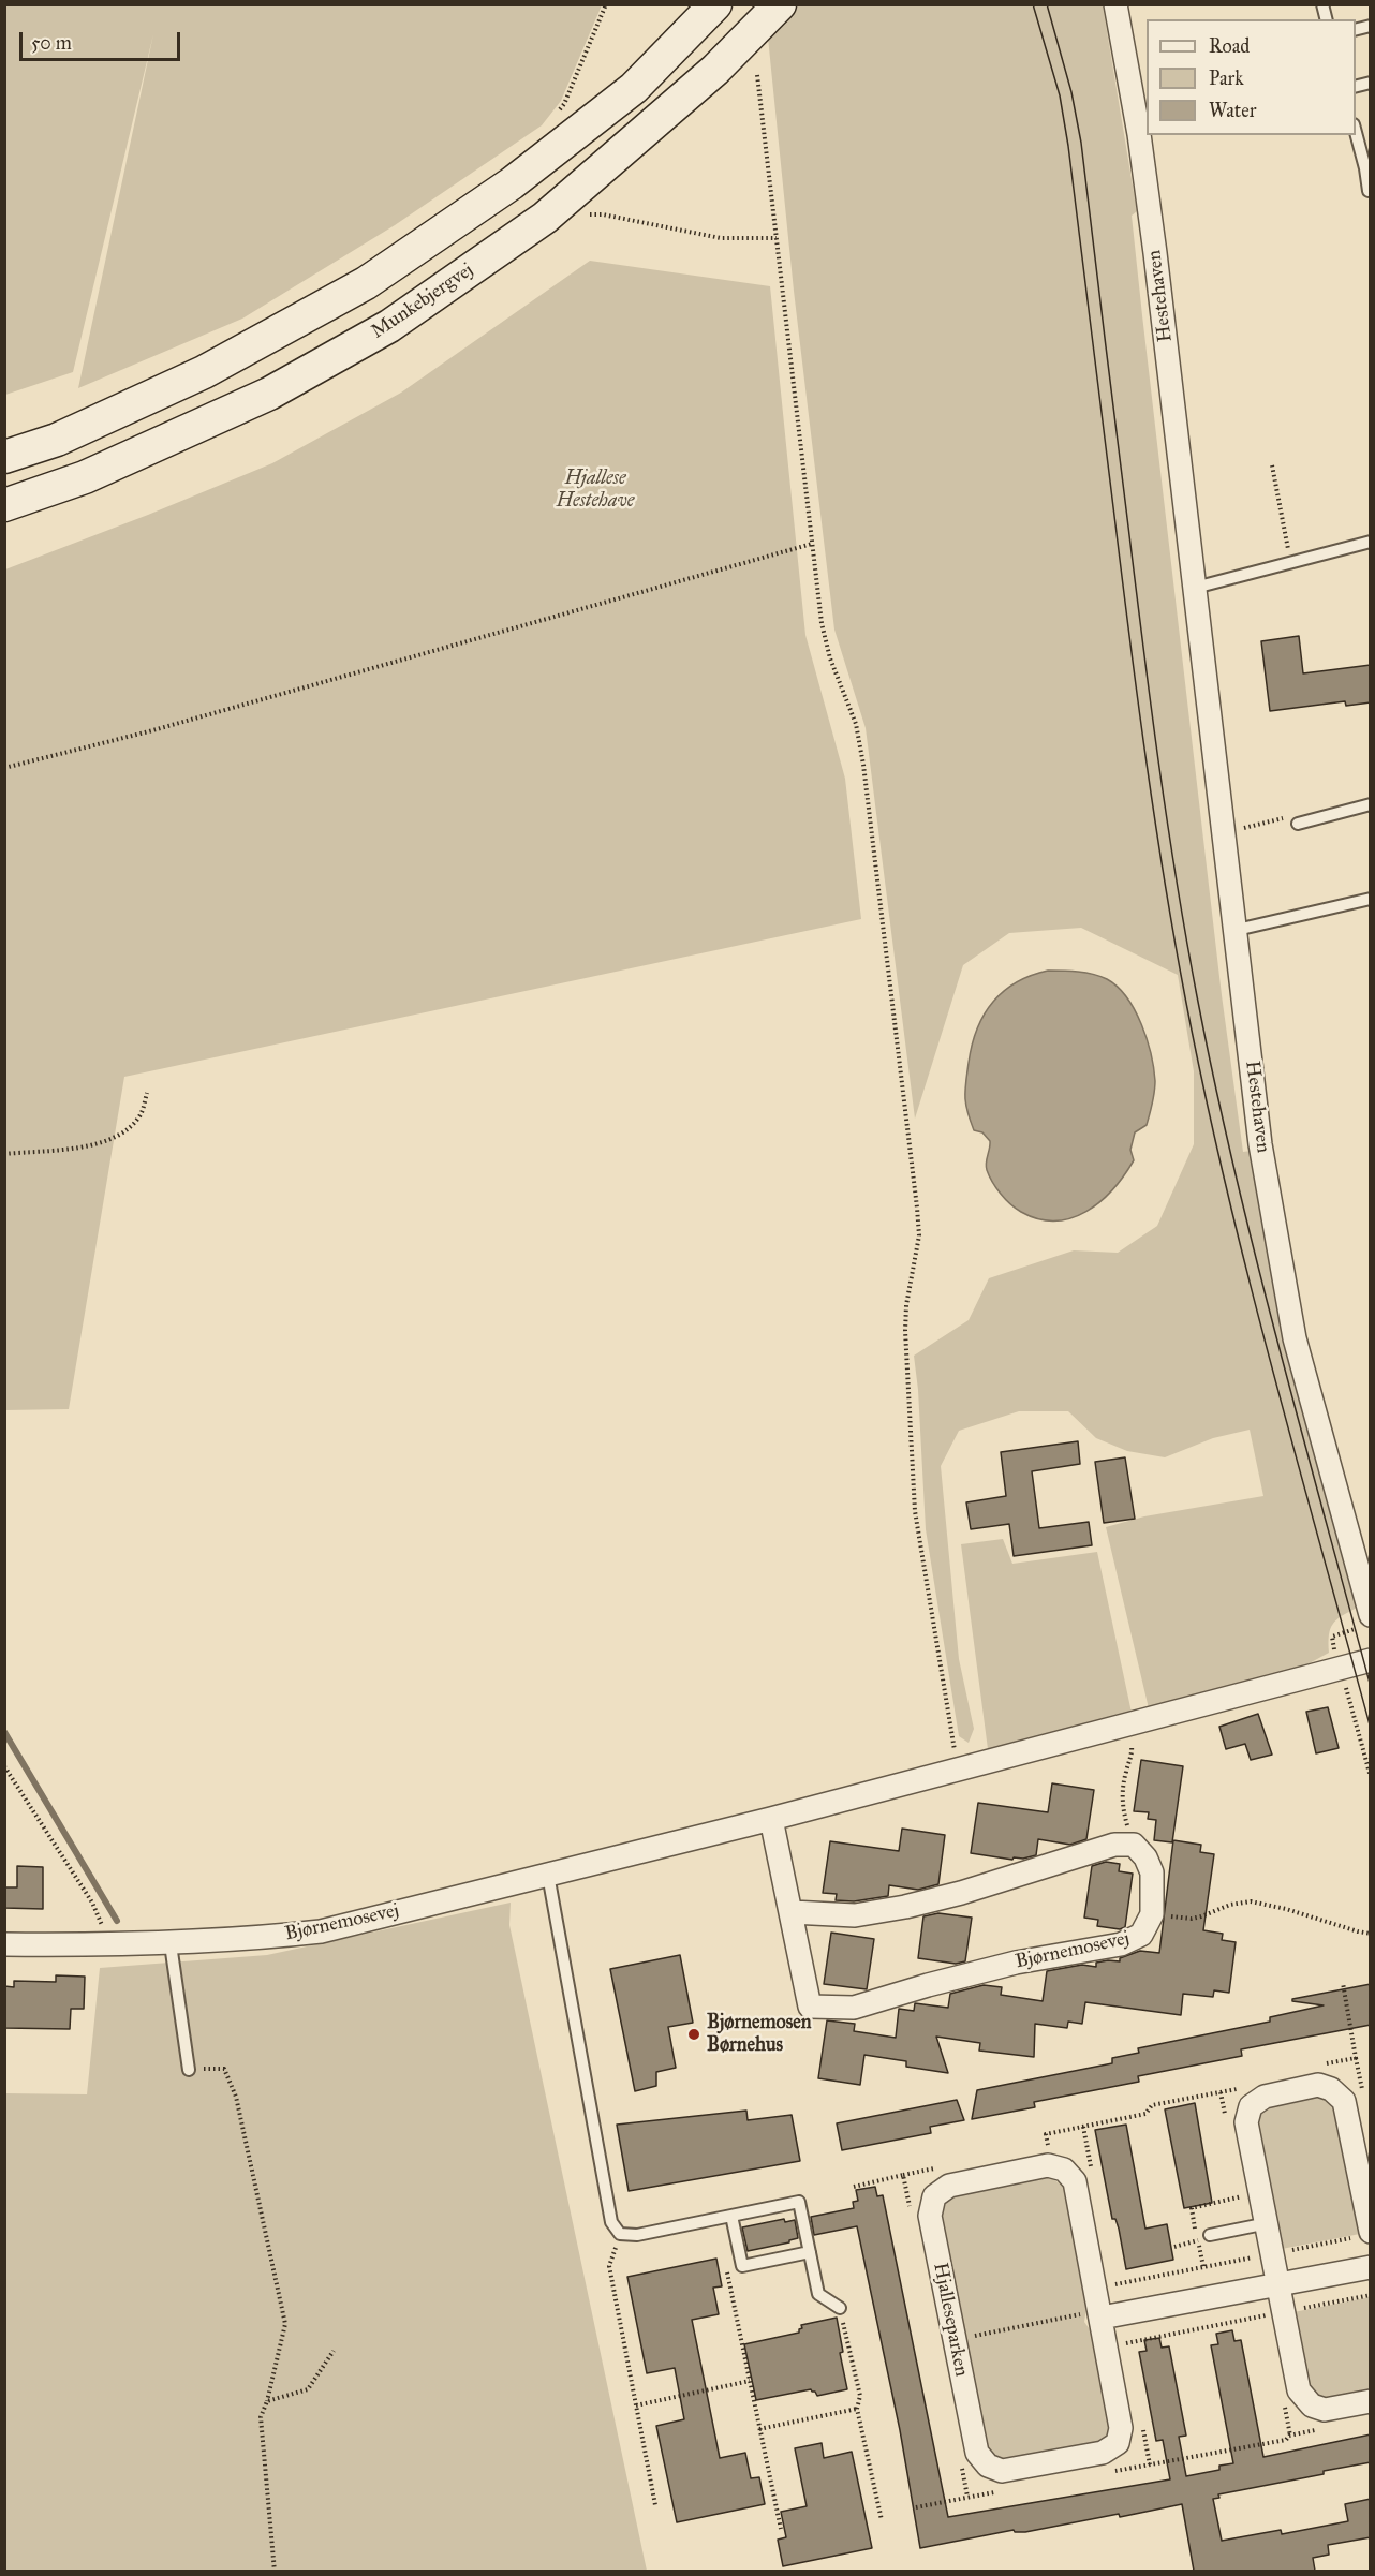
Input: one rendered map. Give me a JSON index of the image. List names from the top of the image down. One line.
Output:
{"streets":{"street":["Hestehaven","Munkebjergvej","Bjørnemosevej","Hjalleseparken"]},"parks":["Hjallese Hestehave"],"places":["Bjørnemosen Børnehus"],"legend":["Road","Park","Water"],"scale_bar":"50 m"}
